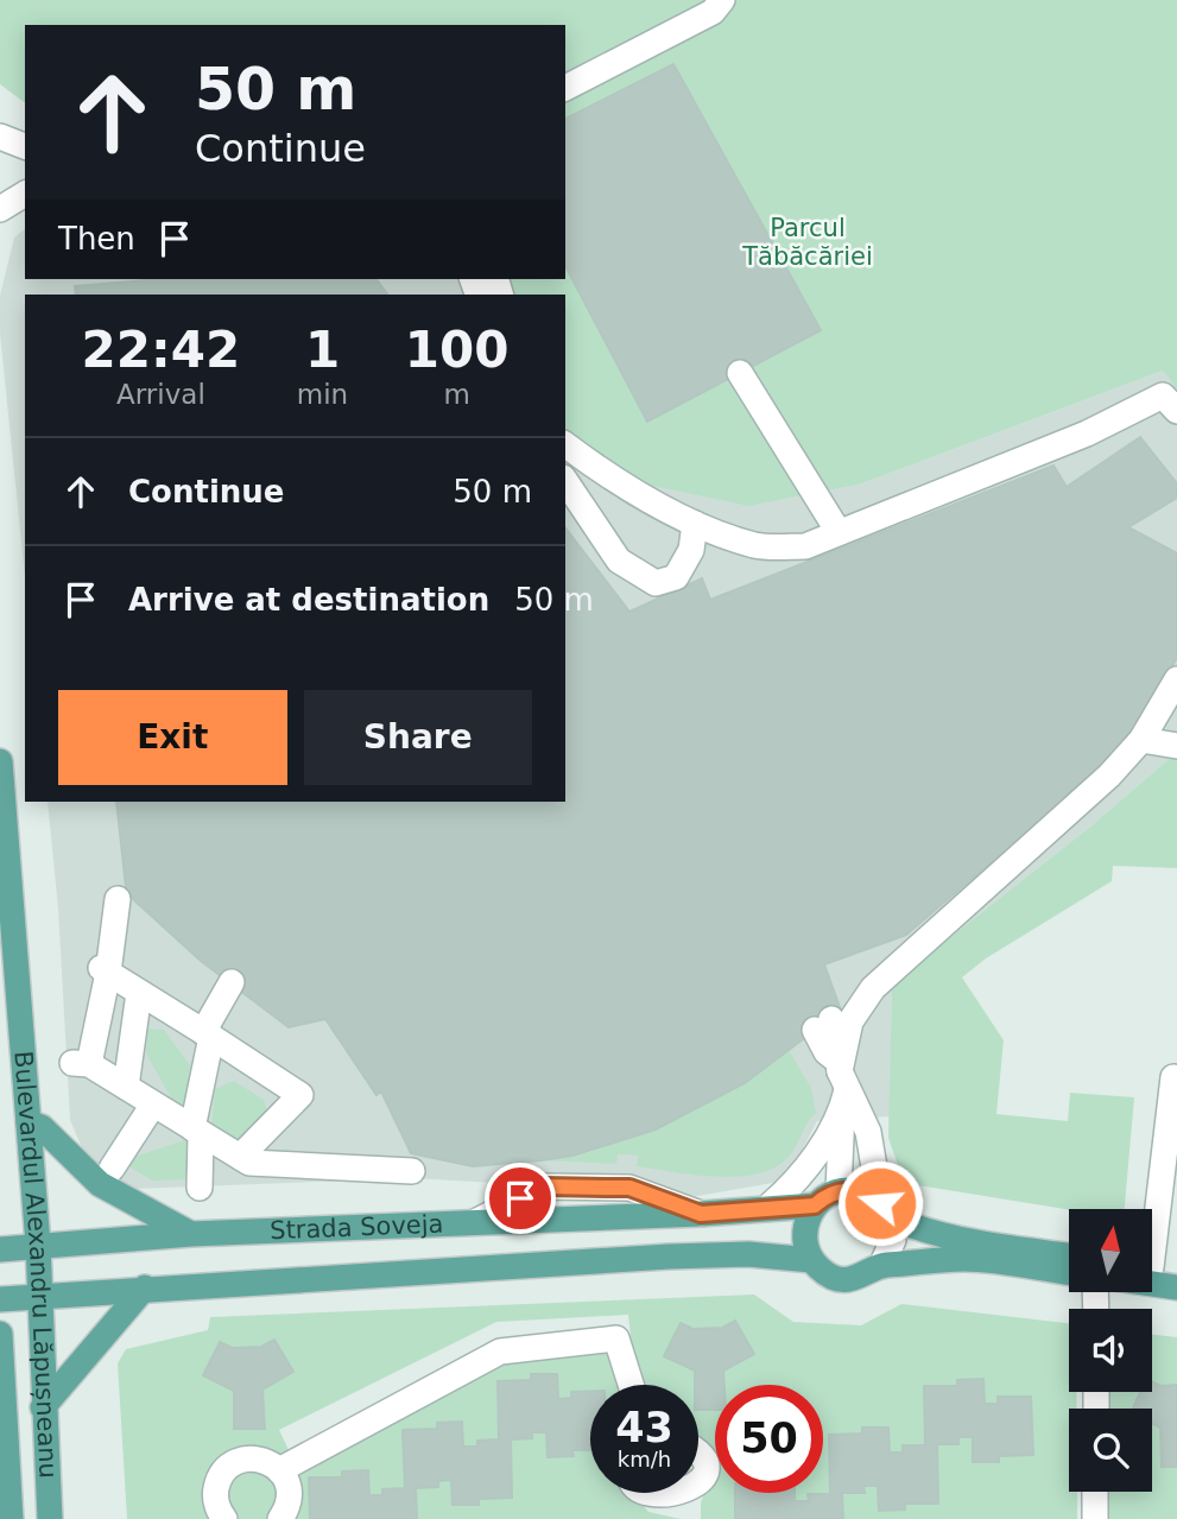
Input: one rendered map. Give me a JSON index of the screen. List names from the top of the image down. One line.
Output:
{"streets":{"main road":["Strada Soveja","Bulevardul Alexandru Lăpușneanu"]},"crossings":[["Strada Soveja","Bulevardul Alexandru Lăpușneanu"]],"parks":["Parcul Tăbăcăriei"],"north":"top","page":{"turn":["50 m","Continue"],"then":"Then","eta":["22:42","Arrival","1","min","100","m"],"list":[{"name":"Continue","value":"50 m"},{"name":"Arrive at destination","value":"50 m"}],"buttons":["Exit","Share"],"speed":"43 km/h","limit":"50"}}
